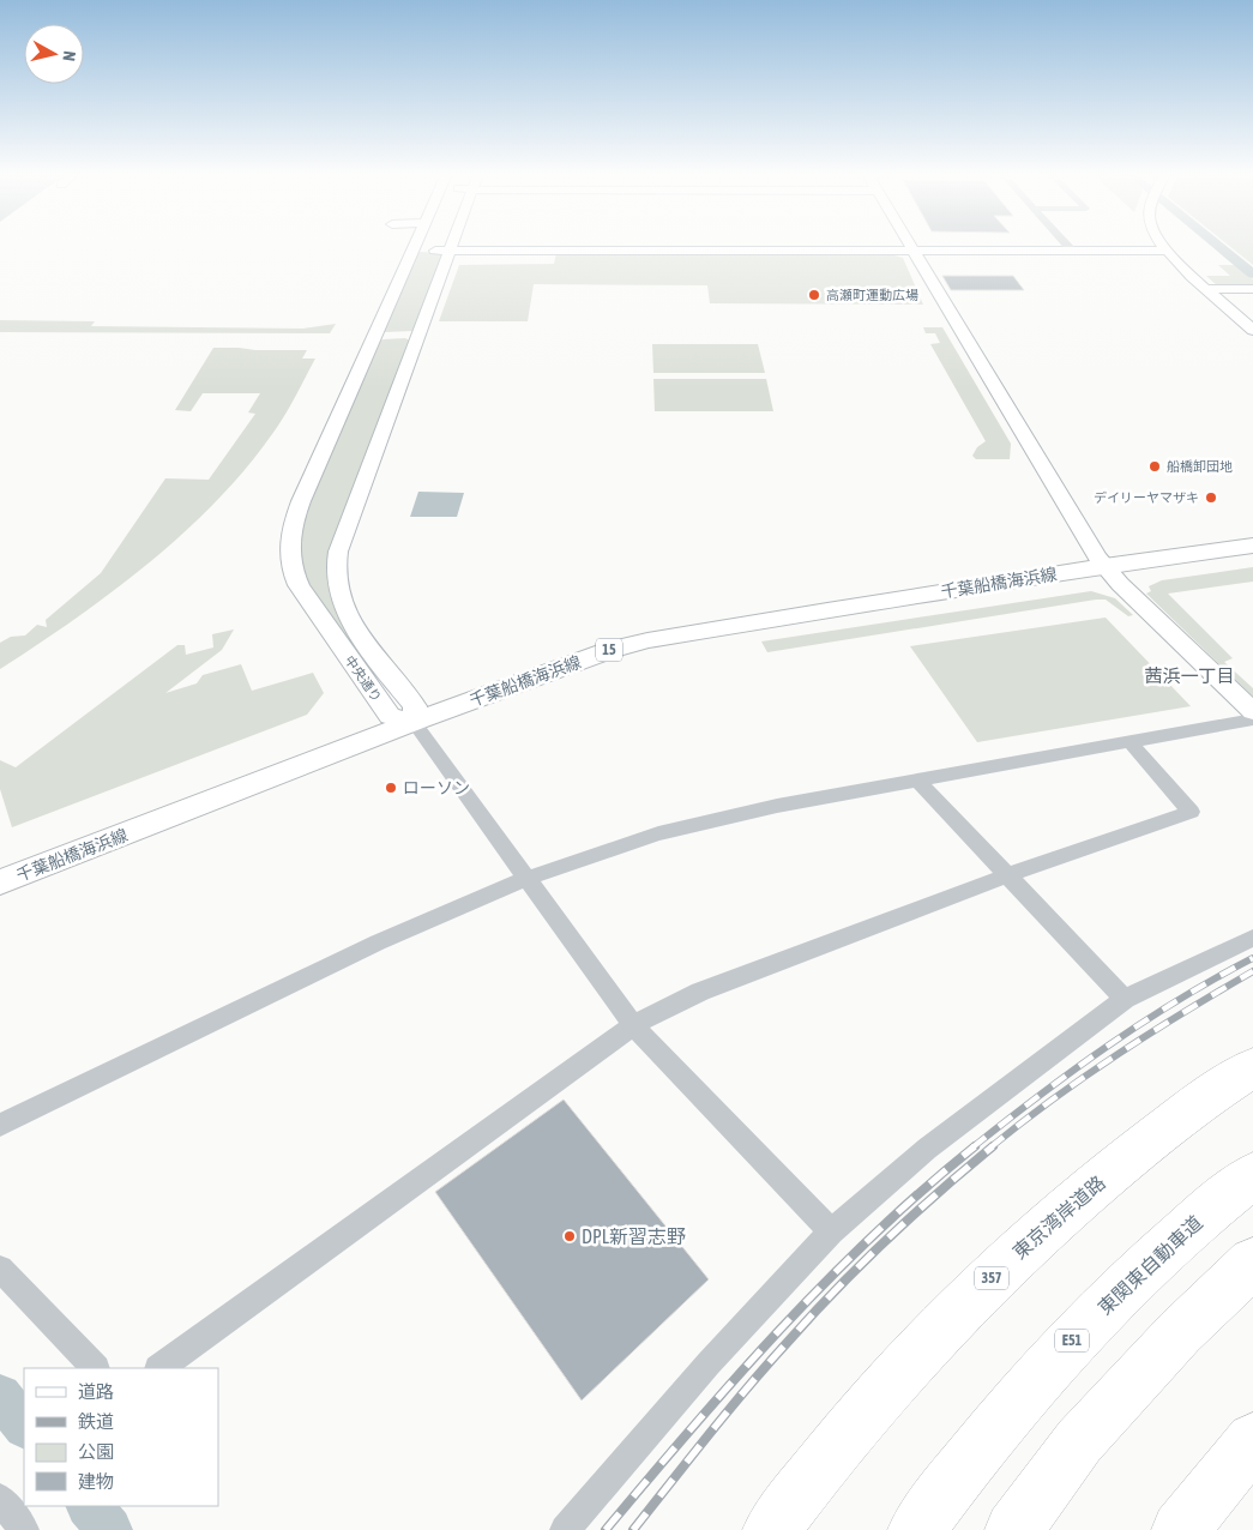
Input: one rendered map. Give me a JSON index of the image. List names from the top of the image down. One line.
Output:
{"streets":{"highway":["東京湾岸道路","東関東自動車道","357","E51"],"main road":["千葉船橋海浜線","15"],"street":["中央通り"]},"crossings":[["千葉船橋海浜線","中央通り"]],"districts":["茜浜一丁目"],"places":["高瀬町運動広場","船橋卸団地","デイリーヤマザキ","ローソン","DPL新習志野"],"legend":["道路","鉄道","公園","建物"],"north":"right"}
